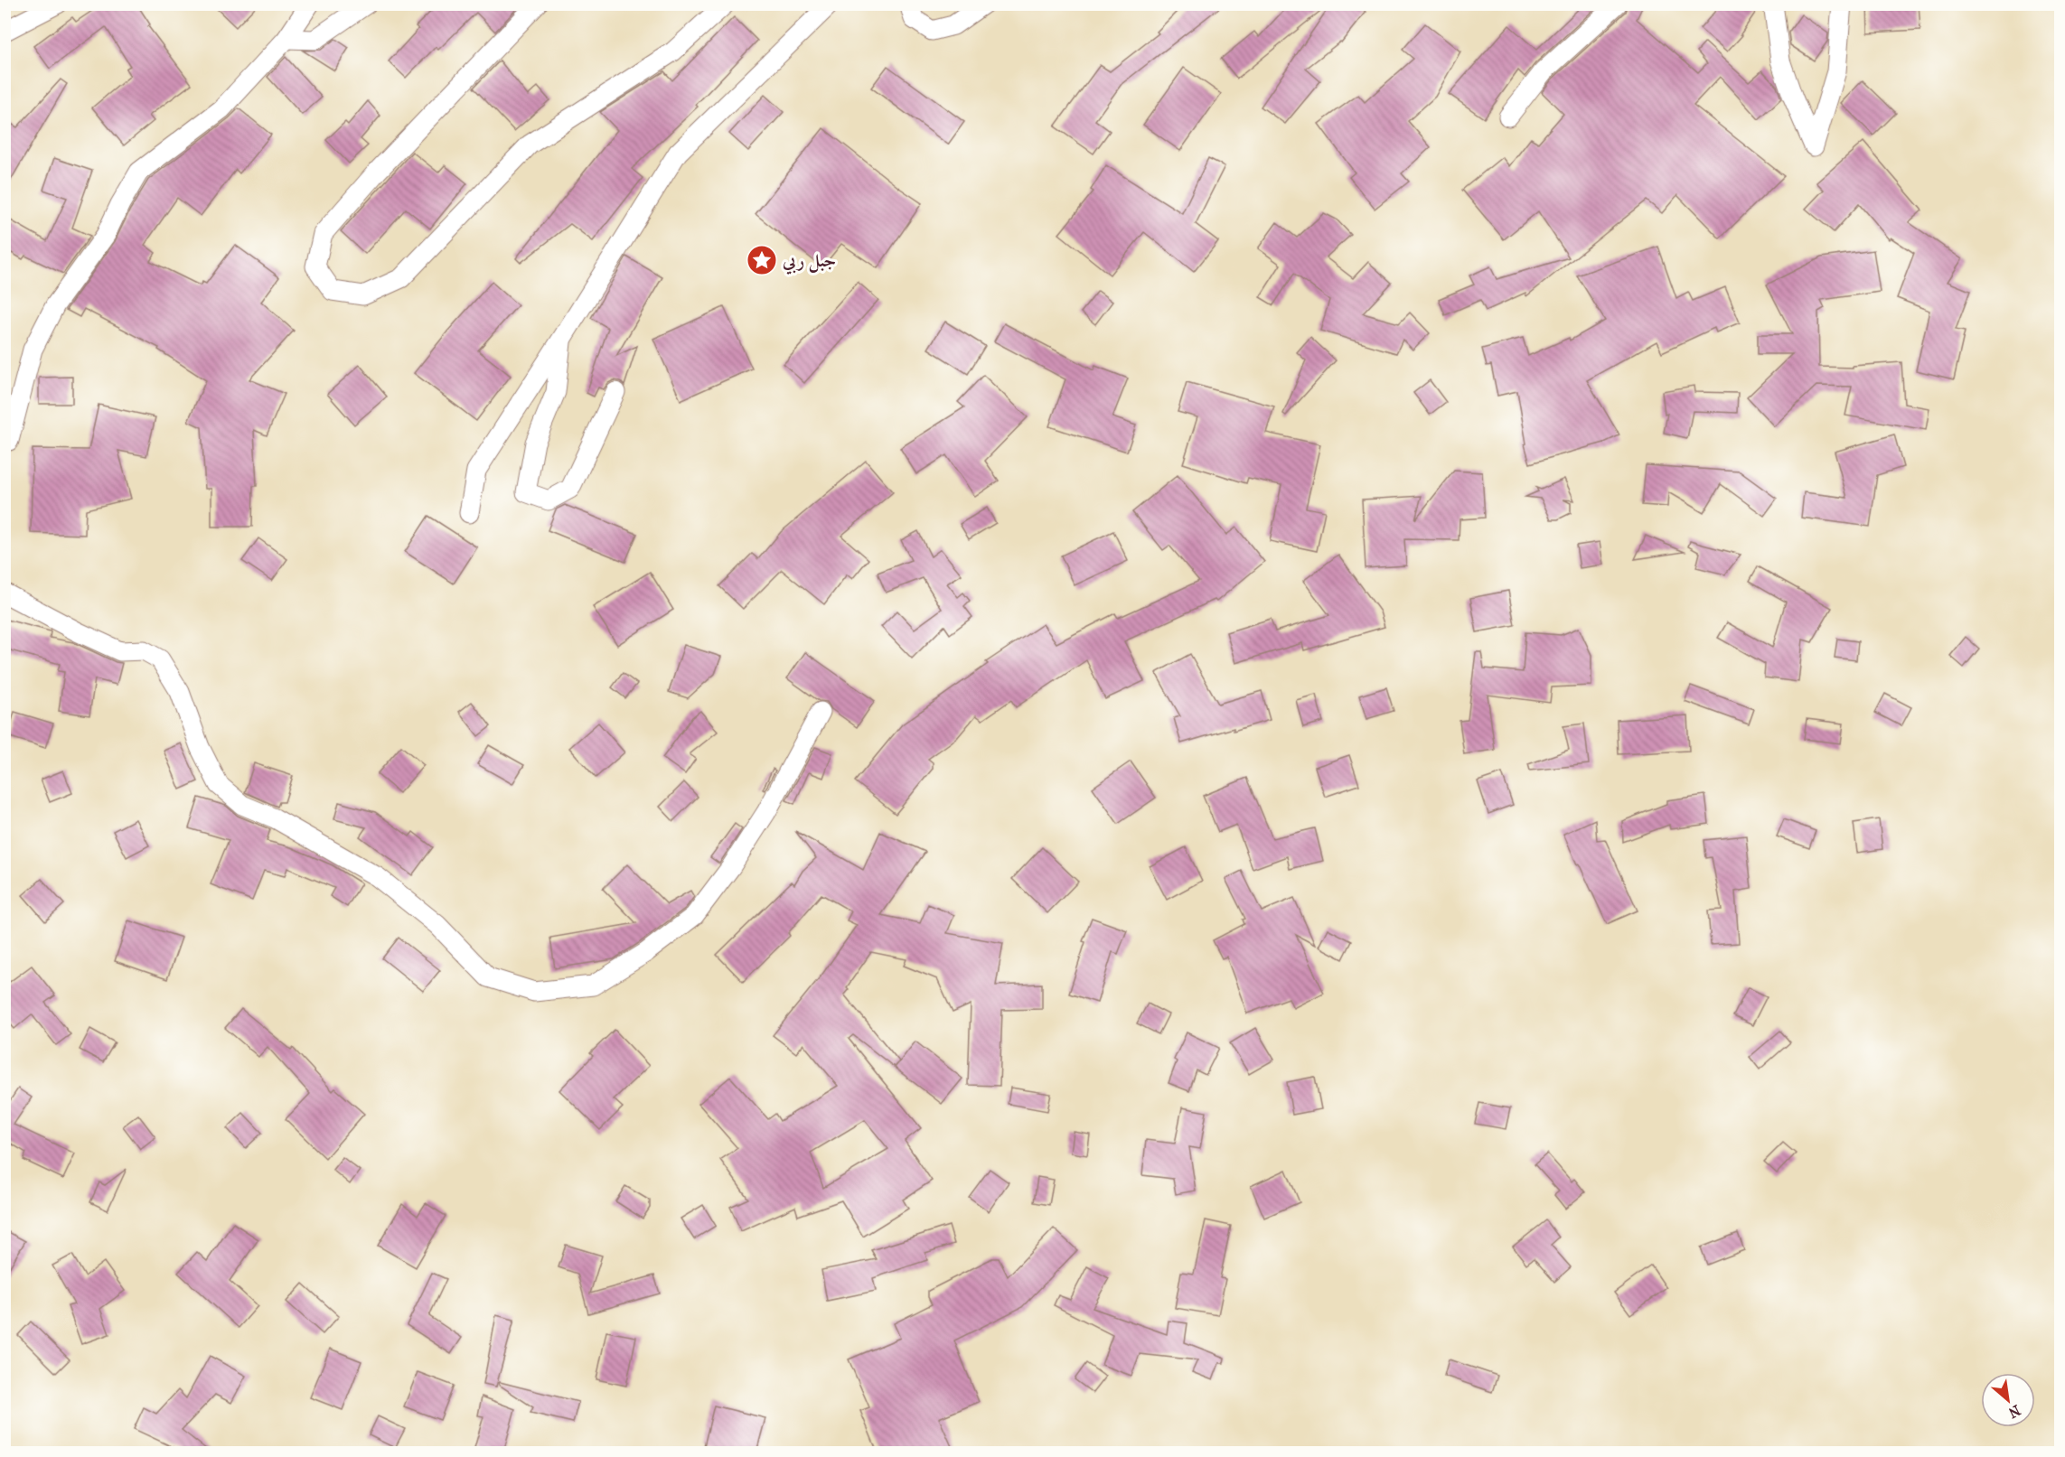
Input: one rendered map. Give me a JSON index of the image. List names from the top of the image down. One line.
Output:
{"places":{"place":["جبل ربي"]},"north":"bottom right"}
